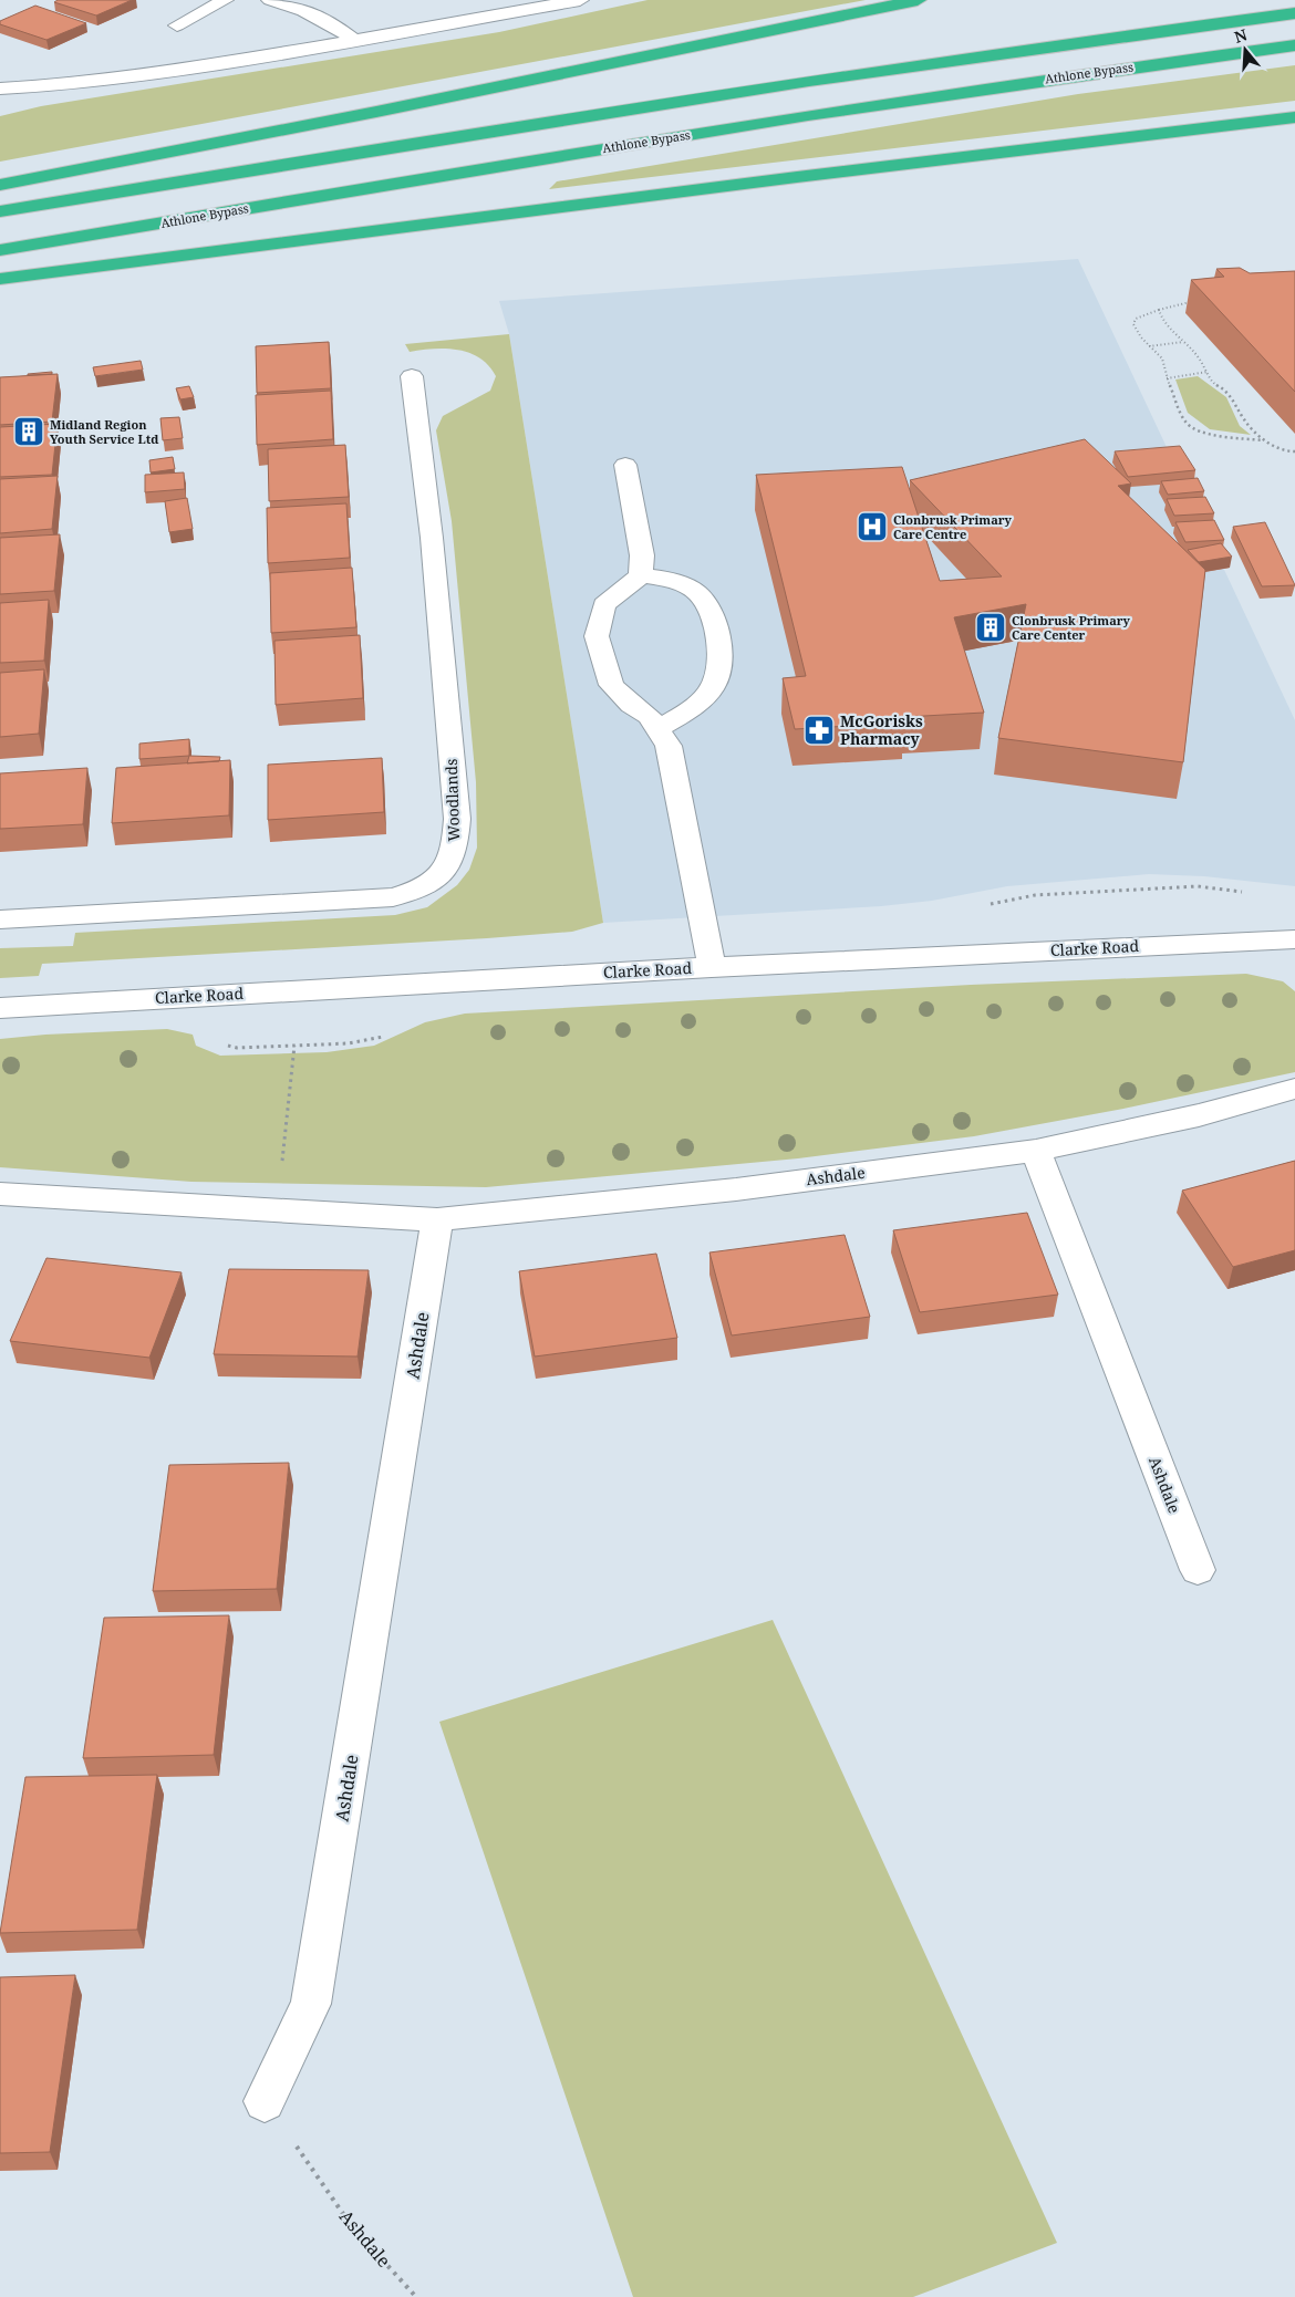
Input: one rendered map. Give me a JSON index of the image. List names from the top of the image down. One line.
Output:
{"streets":{"highway":["Athlone Bypass"],"street":["Woodlands","Clarke Road","Ashdale"]},"places":{"building":["Midland Region Youth Service Ltd","Clonbrusk Primary Care Center"],"hospital":["Clonbrusk Primary Care Centre"],"pharmacy":["McGorisks Pharmacy"]},"north":"top"}
